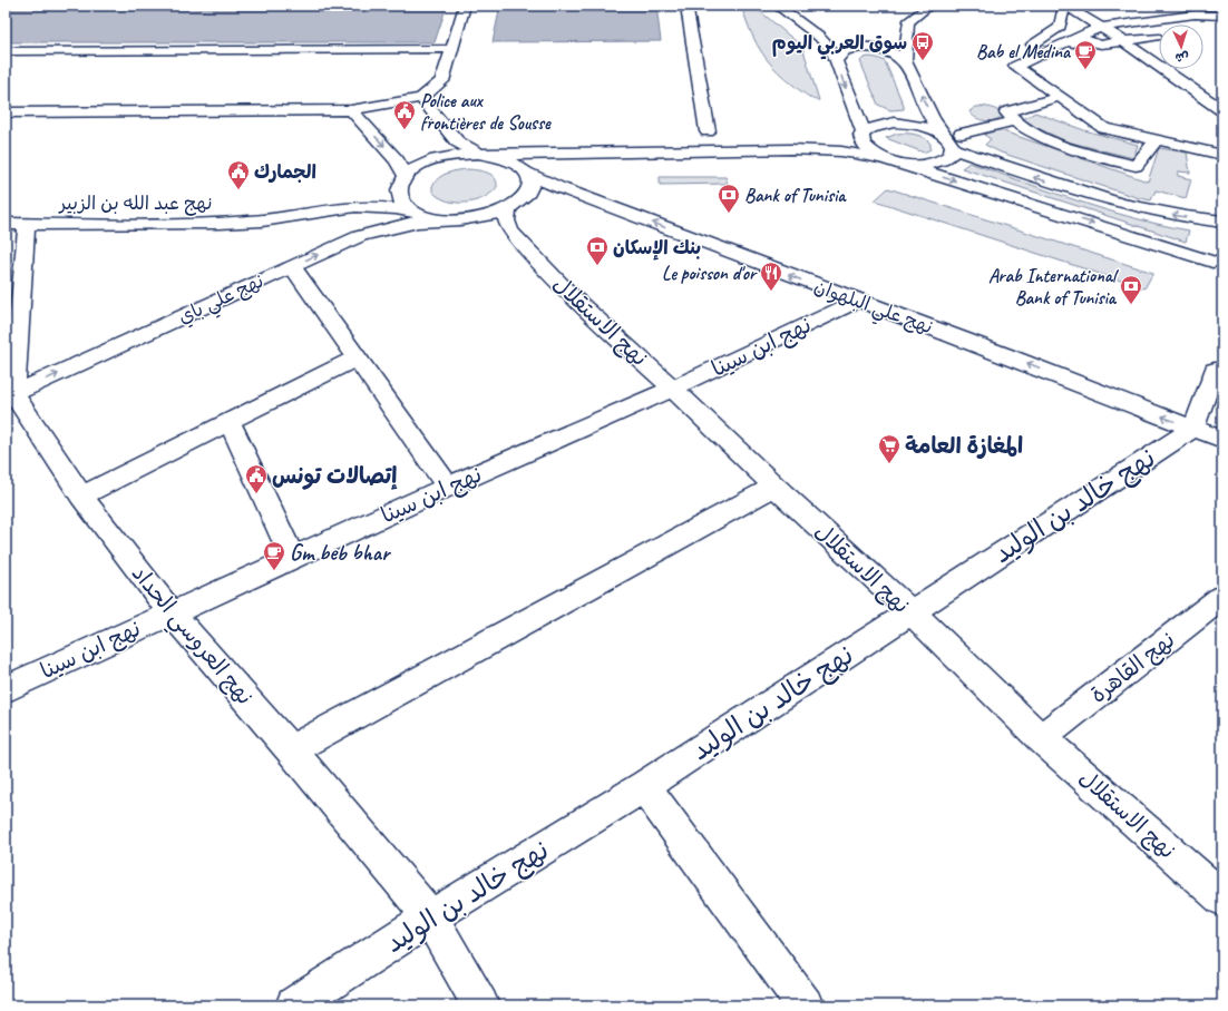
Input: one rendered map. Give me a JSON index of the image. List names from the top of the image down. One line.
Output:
{"streets":{"street":["نهج عبد الله بن الزبير","نهج علي باي","نهج علي البلهوان","نهج الاستقلال","نهج ابن سينا","نهج خالد بن الوليد","نهج العروسي الحداد","نهج القاهرة"]},"crossings":[["نهج عبد الله بن الزبير","نهج علي باي"],["نهج عبد الله بن الزبير","نهج علي البلهوان"],["نهج علي باي","نهج العروسي الحداد"],["نهج علي البلهوان","نهج ابن سينا"],["نهج علي البلهوان","نهج خالد بن الوليد"],["نهج الاستقلال","نهج ابن سينا"],["نهج الاستقلال","نهج خالد بن الوليد"],["نهج الاستقلال","نهج القاهرة"],["نهج ابن سينا","نهج العروسي الحداد"],["نهج خالد بن الوليد","نهج العروسي الحداد"]],"places":{"bus stop":["سوق العربي اليوم"],"cafe":["Bab el Medina","Gm beb bhar"],"public building":["Police aux frontières de Sousse","الجمارك","إتصالات تونس"],"bank":["Bank of Tunisia","بنك الإسكان","Arab International Bank of Tunisia"],"restaurant":["Le poisson d'or"],"supermarket":["المغازة العامة"]},"north":"bottom"}
